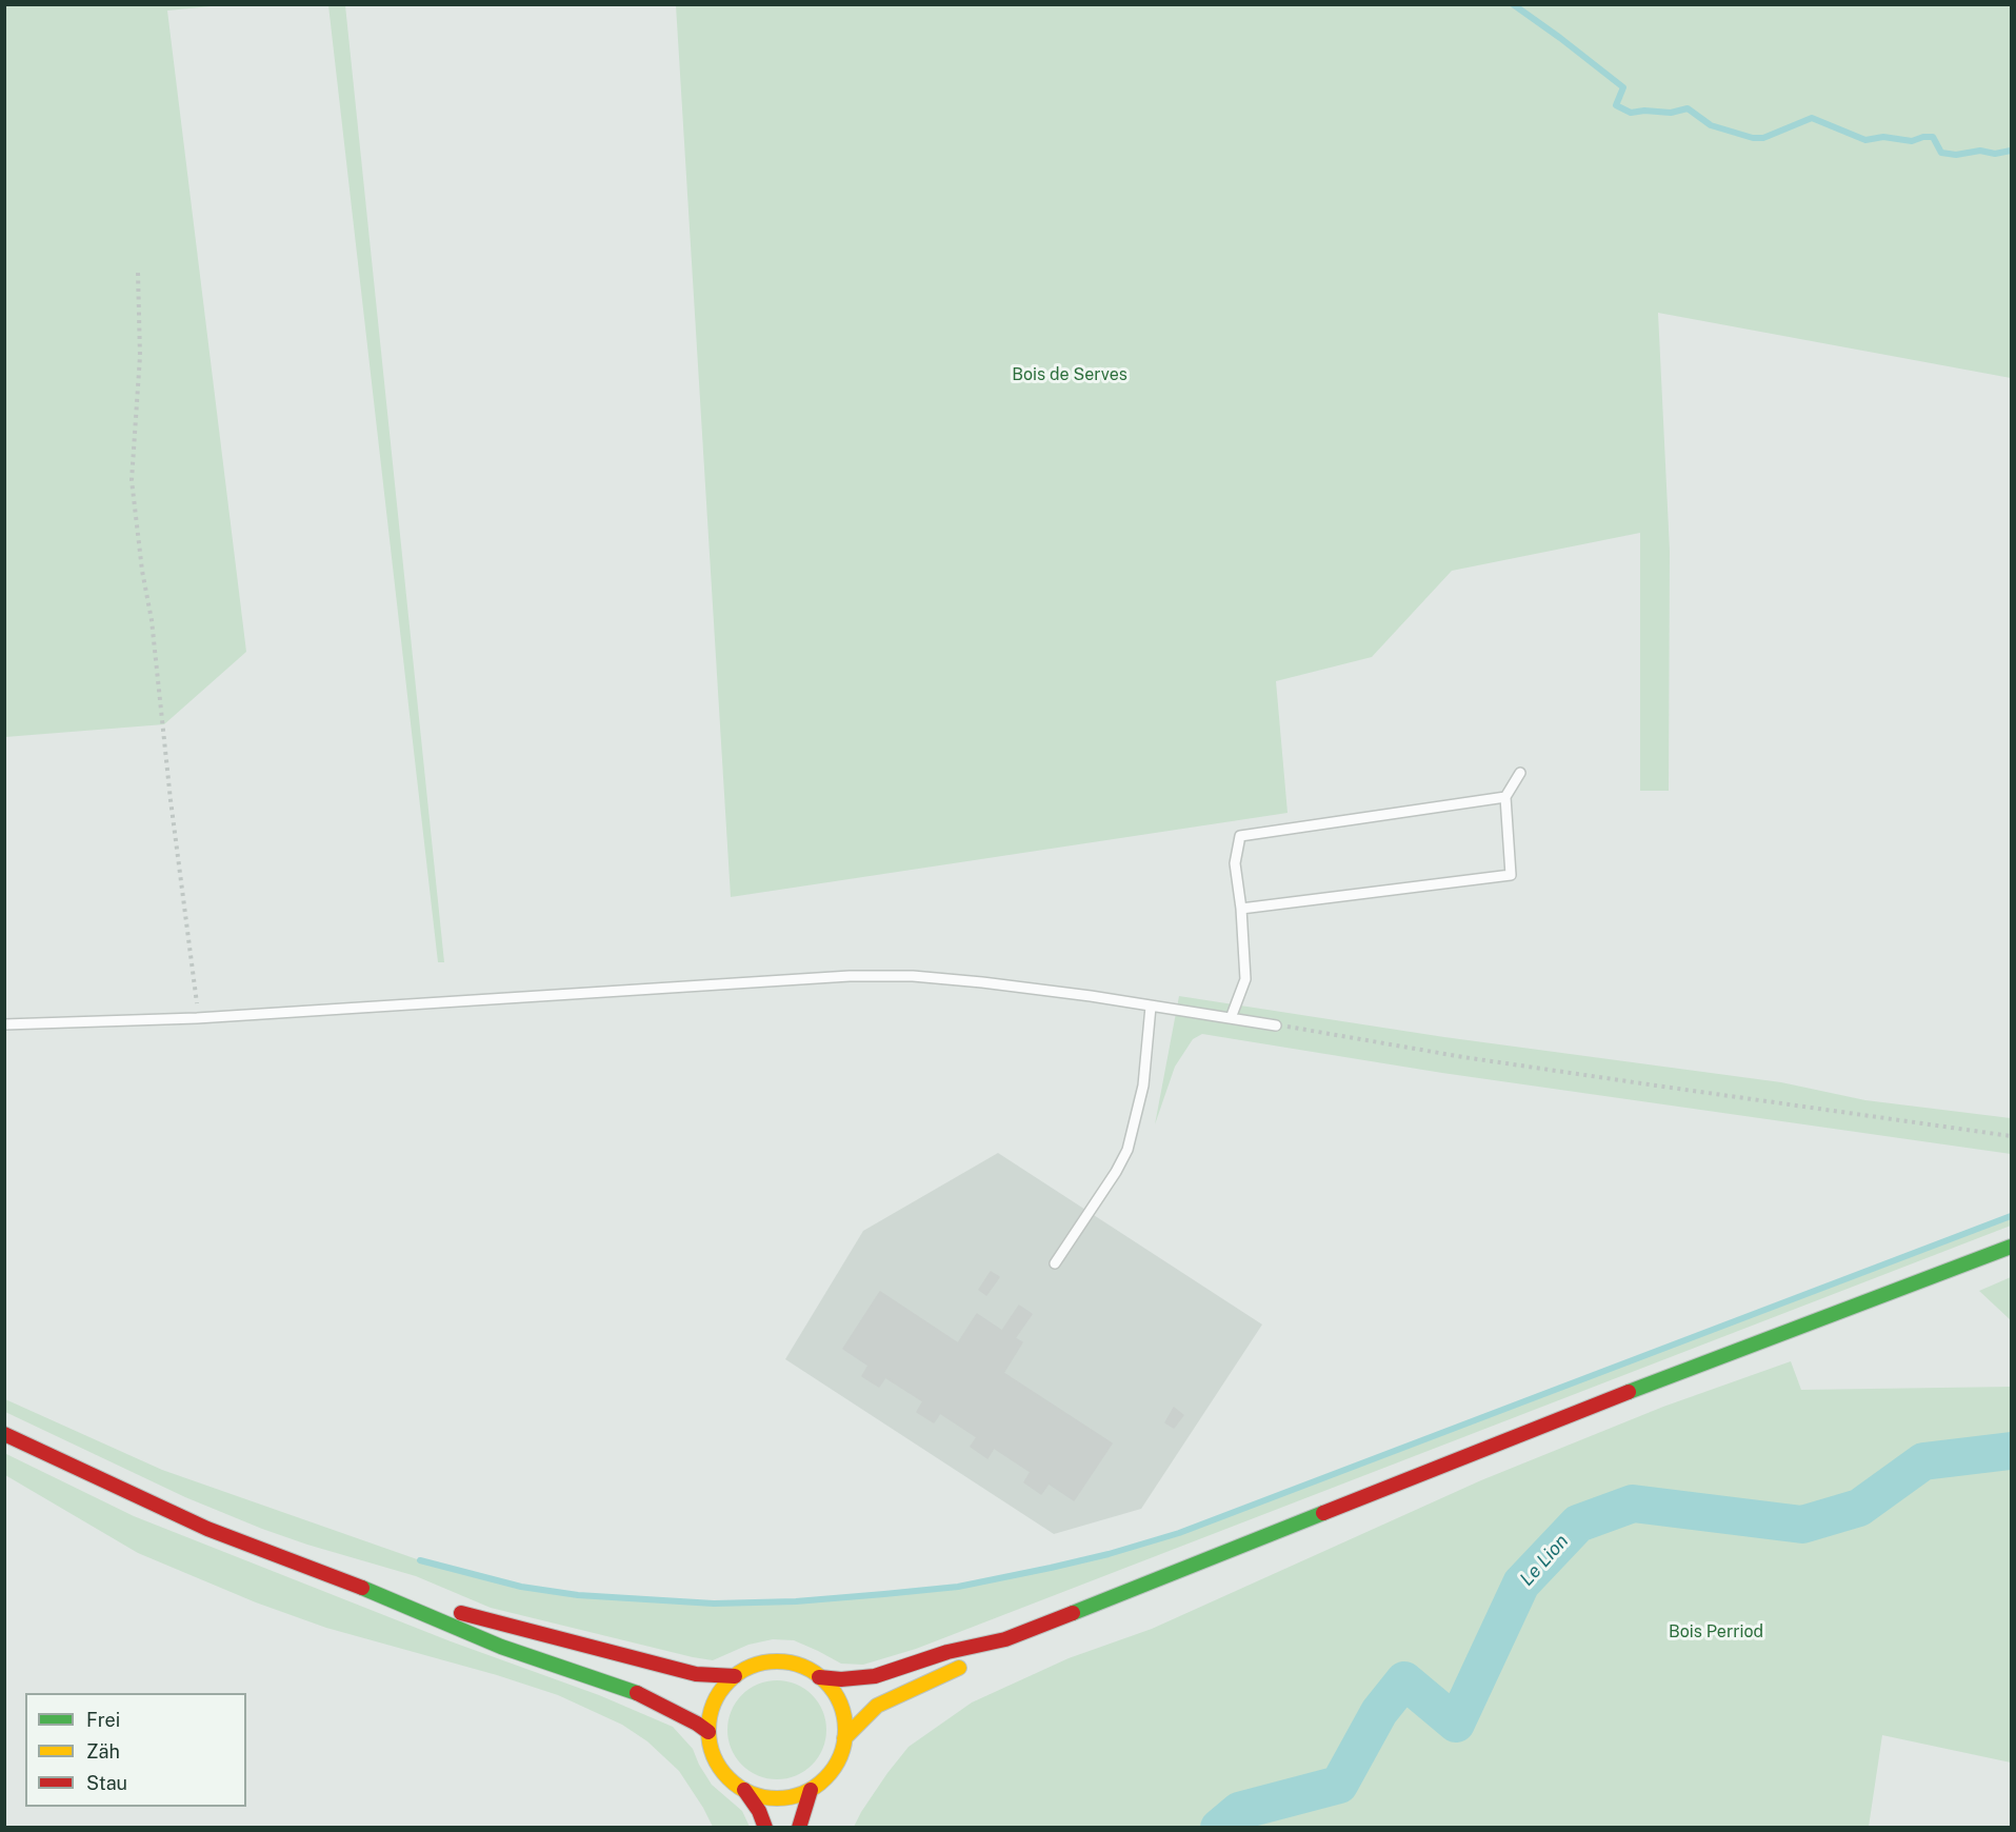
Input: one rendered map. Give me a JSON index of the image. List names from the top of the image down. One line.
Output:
{"water":["Le Lion"],"parks":["Bois de Serves","Bois Perriod"],"legend":["Frei","Zäh","Stau"]}
